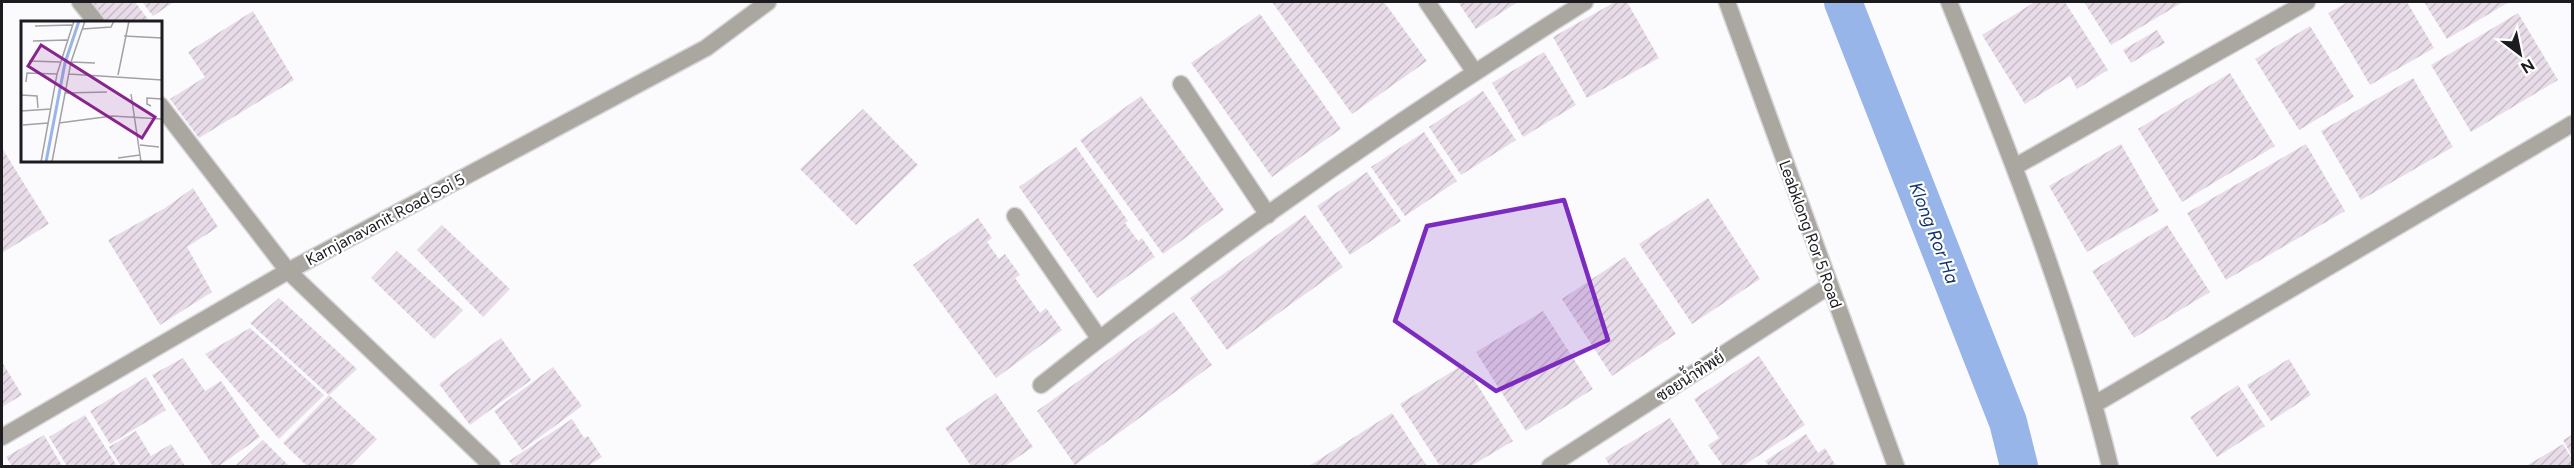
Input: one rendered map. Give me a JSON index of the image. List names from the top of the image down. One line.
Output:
{"streets":{"street":["Karnjanavanit Road Soi 5","Leabklong Ror 5 Road","ซอยน้ำทิพย์"]},"crossings":[["Leabklong Ror 5 Road","ซอยน้ำทิพย์"]],"water":["Klong Ror Ha"],"north":"bottom right"}
